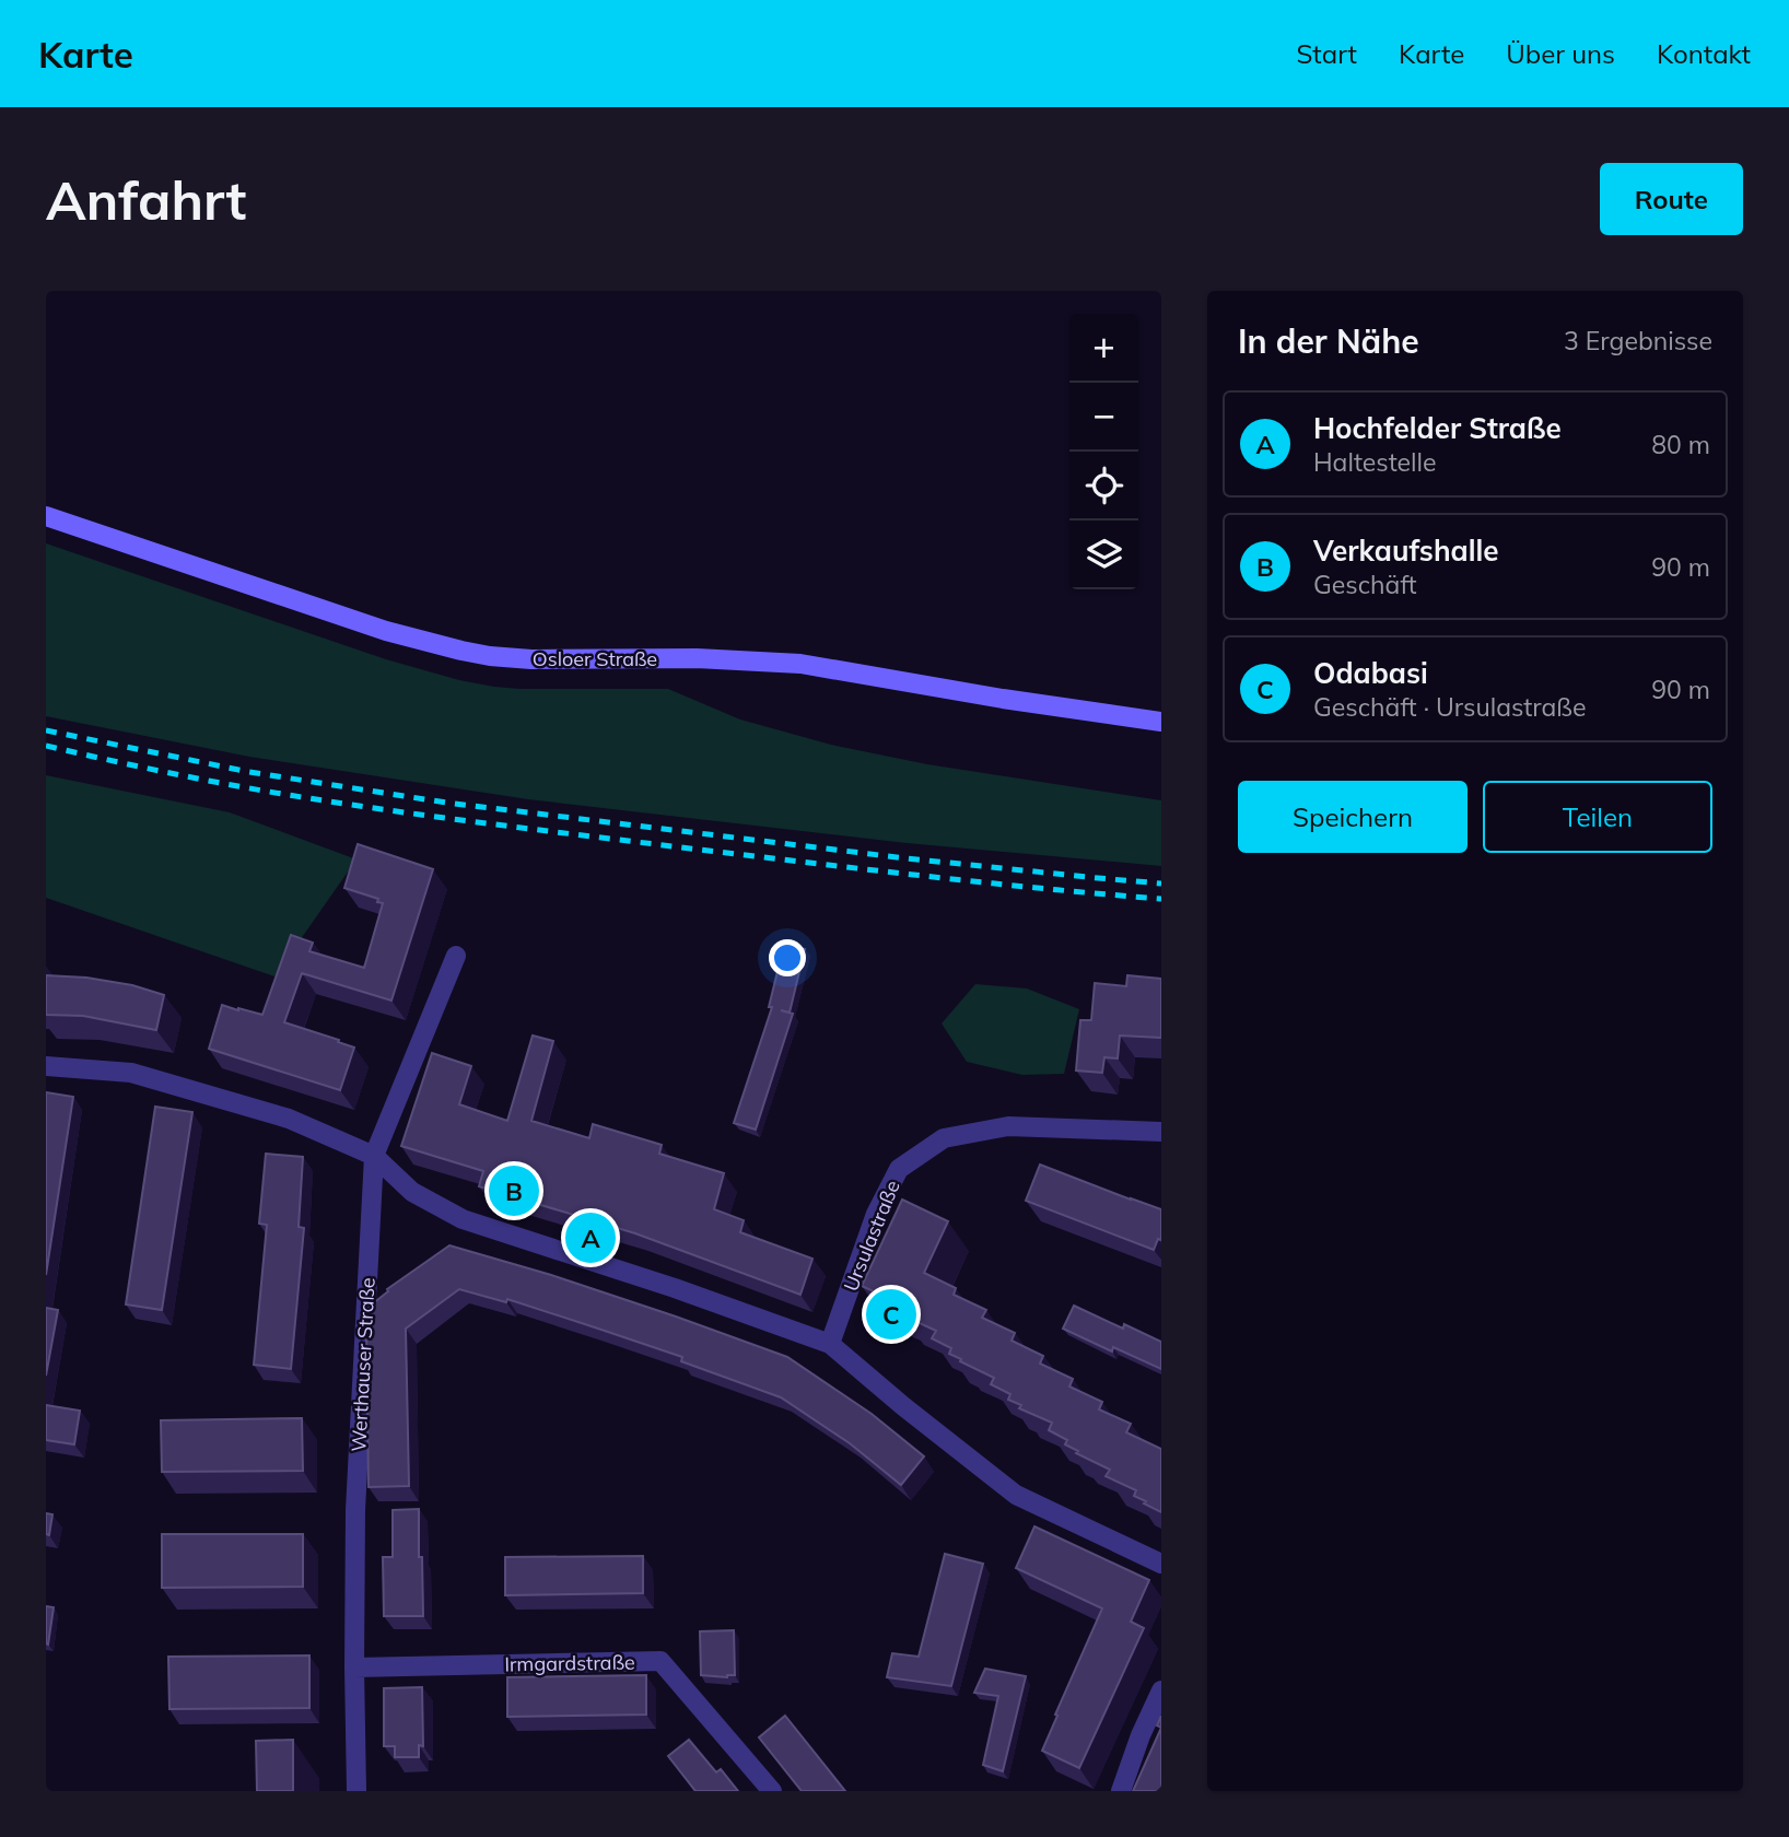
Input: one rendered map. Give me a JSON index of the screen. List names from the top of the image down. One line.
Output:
{"streets":{"main road":["Osloer Straße"],"street":["Ursulastraße","Werthauser Straße","Irmgardstraße"]},"crossings":[["Werthauser Straße","Irmgardstraße"]],"page":{"header":"Karte","nav":["Start","Karte","Über uns","Kontakt"],"buttons":["Route",["Speichern","Teilen"]],"title":"Anfahrt","heading":["In der Nähe","3 Ergebnisse"],"map_buttons":["+","−"],"list":[{"mark":"A","name":"Hochfelder Straße","note":"Haltestelle","value":"80 m"},{"mark":"B","name":"Verkaufshalle","note":"Geschäft","value":"90 m"},{"mark":"C","name":"Odabasi","note":"Geschäft · Ursulastraße","value":"90 m"}],"pins":["B","A","C"]}}
